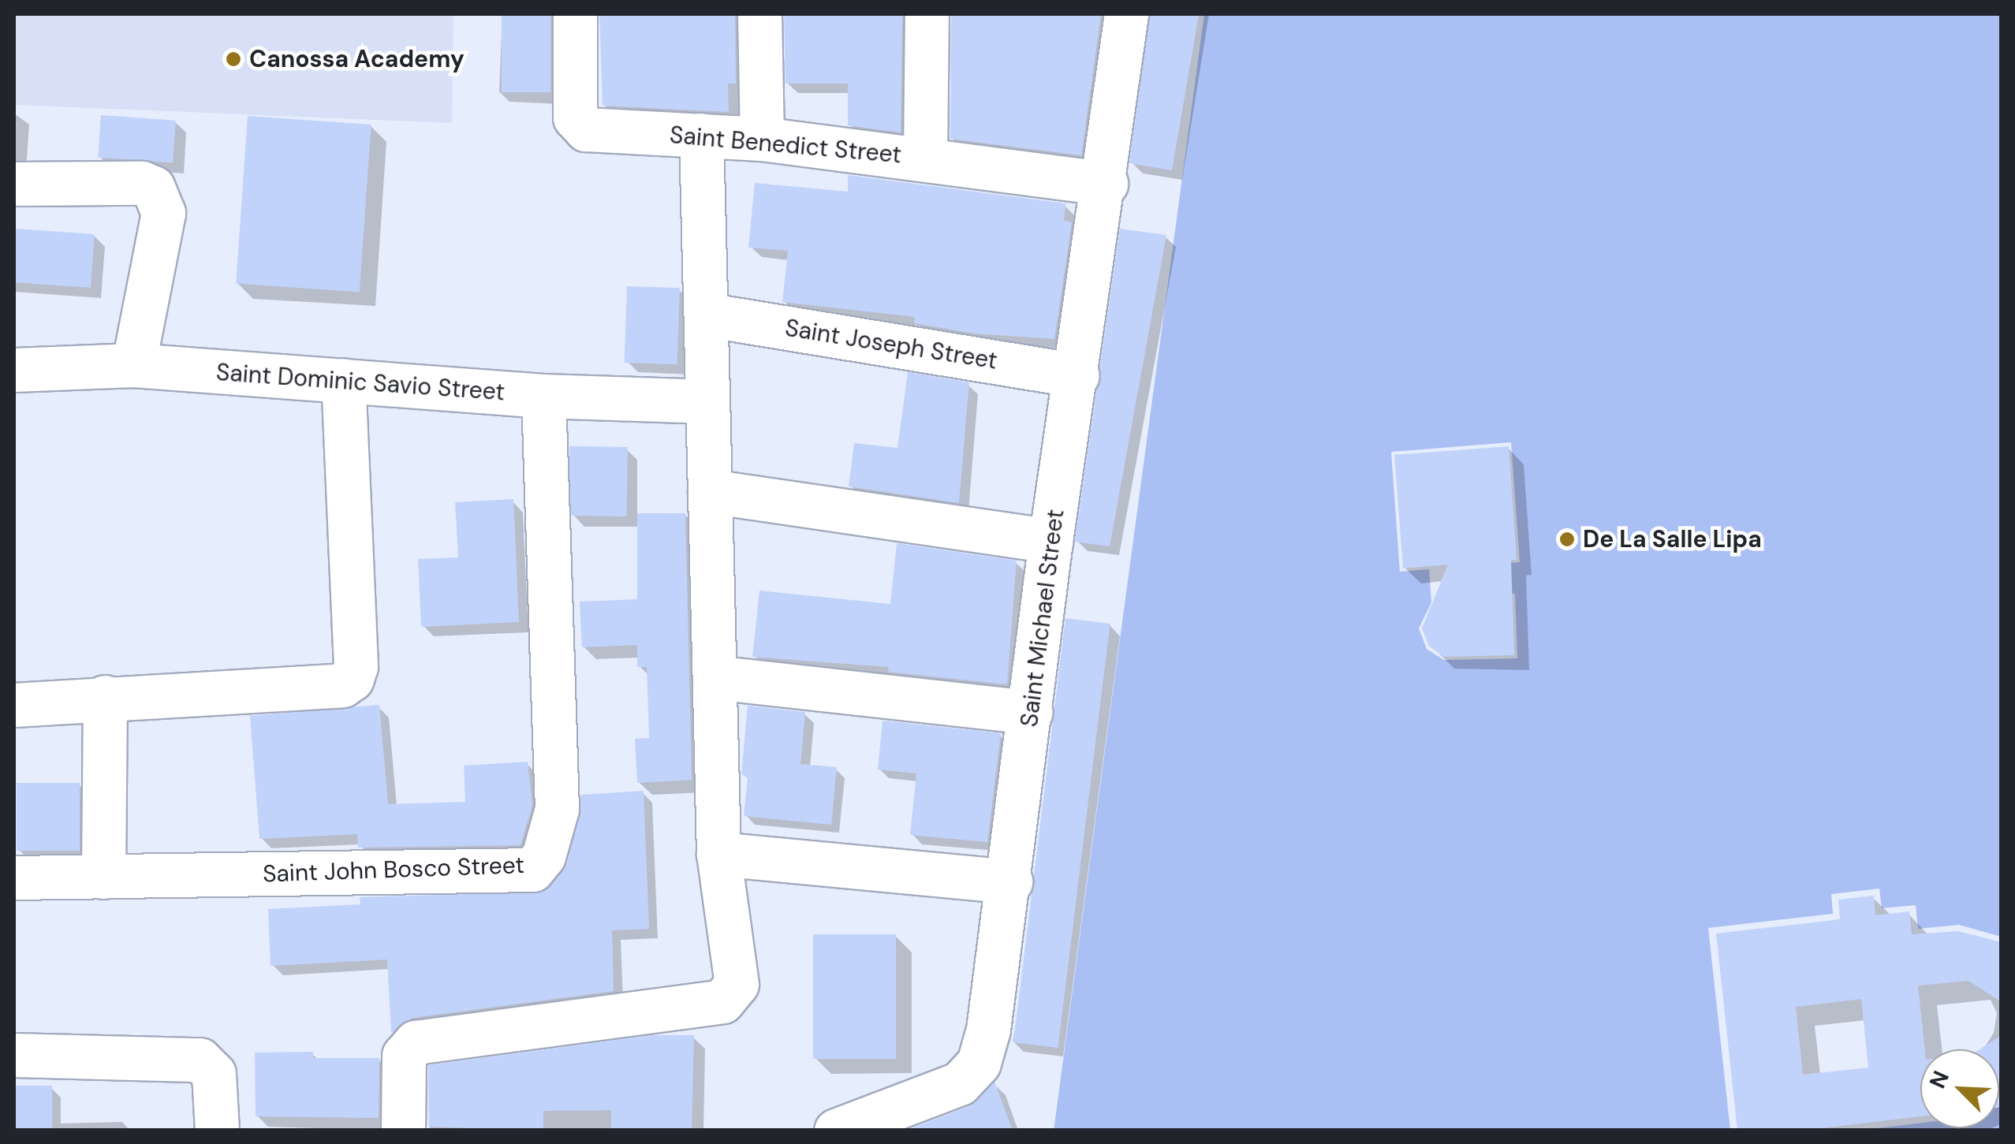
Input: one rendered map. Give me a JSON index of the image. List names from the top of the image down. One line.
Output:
{"streets":{"street":["Saint Benedict Street","Saint Joseph Street","Saint Dominic Savio Street","Saint Michael Street","Saint John Bosco Street"]},"crossings":[["Saint Benedict Street","Saint Michael Street"],["Saint Joseph Street","Saint Michael Street"],["Saint Dominic Savio Street","Saint John Bosco Street"]],"places":["Canossa Academy","De La Salle Lipa"],"north":"top left"}
